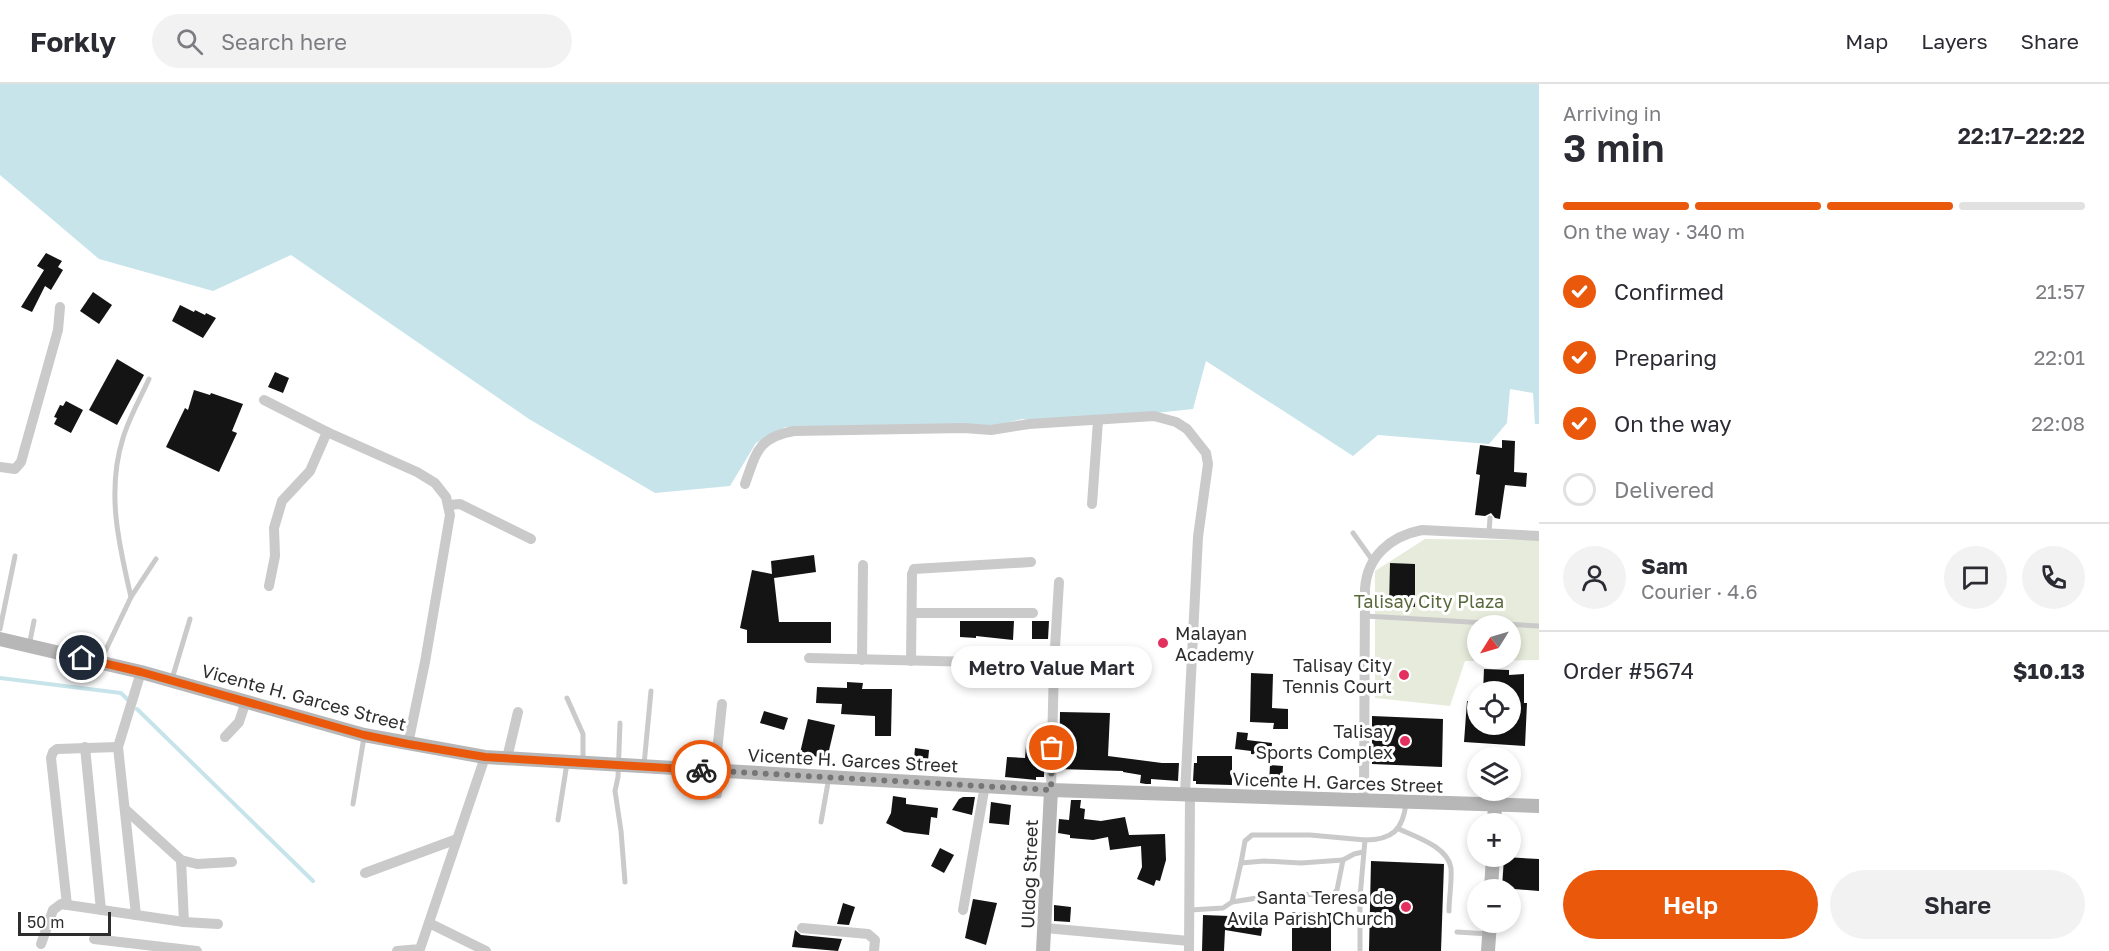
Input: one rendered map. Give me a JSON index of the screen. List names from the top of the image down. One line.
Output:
{"streets":{"street":["Vicente H. Garces Street","Uldog Street"]},"crossings":[["Vicente H. Garces Street","Uldog Street"]],"parks":["Talisay City Plaza"],"places":["Malayan Academy","Talisay City Tennis Court","Talisay Sports Complex","Metro Value Mart","Santa Teresa de Avila Parish Church"],"scale_bar":"50 m","north":"bottom left","page":{"header":"Forkly","search":"Search here","nav":["Map","Layers","Share"],"heading":["3 min","Arriving in","22:17–22:22"],"panel":["Sam","Courier · 4.6","Order #5674","$10.13"],"bar":"On the way · 340 m","list":[["Confirmed","21:57"],["Preparing","22:01"],["On the way","22:08"],"Delivered"],"map_buttons":["+","−"],"bubble":"Metro Value Mart","buttons":["Help","Share"],"scale":"50 m"}}
